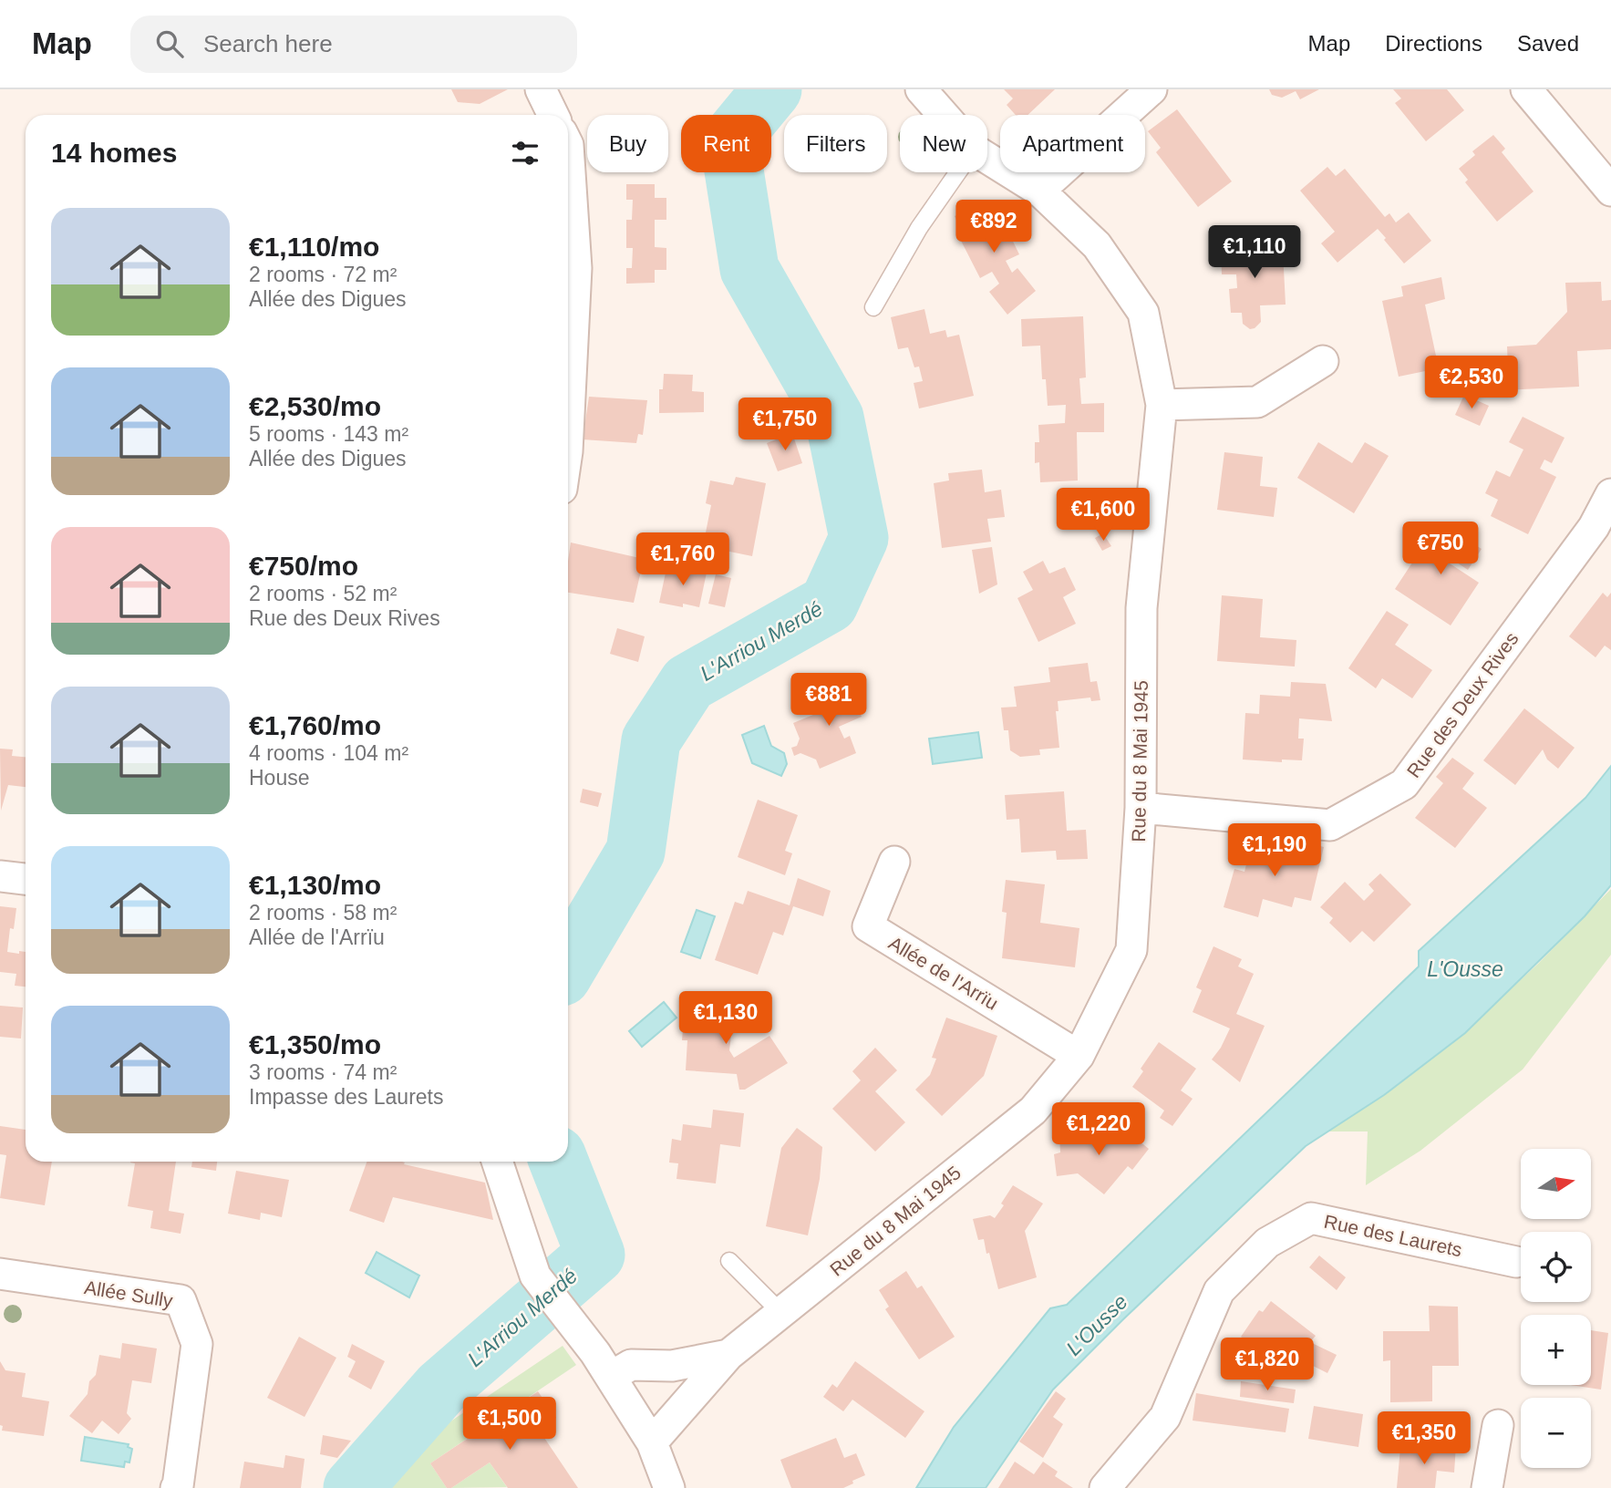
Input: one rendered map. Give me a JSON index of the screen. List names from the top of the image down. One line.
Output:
{"streets":{"street":["Rue des Deux Rives","Rue du 8 Mai 1945","Allée de l'Arrïu","Rue des Laurets","Allée Sully"]},"crossings":[["Rue des Deux Rives","Rue du 8 Mai 1945"],["Rue du 8 Mai 1945","Allée de l'Arrïu"]],"water":["L'Arriou Merdé","L'Ousse"],"north":"right","page":{"header":"Map","search":"Search here","nav":["Map","Directions","Saved"],"chip":["Buy","Rent","Filters","New","Apartment"],"heading":"14 homes","list":[{"name":"€1,110/mo","note":"2 rooms · 72 m² · Allée des Digues"},{"name":"€2,530/mo","note":"5 rooms · 143 m² · Allée des Digues"},{"name":"€750/mo","note":"2 rooms · 52 m² · Rue des Deux Rives"},{"name":"€1,760/mo","note":"4 rooms · 104 m² · House"},{"name":"€1,130/mo","note":"2 rooms · 58 m² · Allée de l'Arrïu"},{"name":"€1,350/mo","note":"3 rooms · 74 m² · Impasse des Laurets"}],"price":["€892","€1,110","€2,530","€1,750","€1,600","€750","€1,760","€881","€1,190","€1,130","€1,220","€1,820","€1,500","€1,350"],"map_buttons":["+","−"]}}
